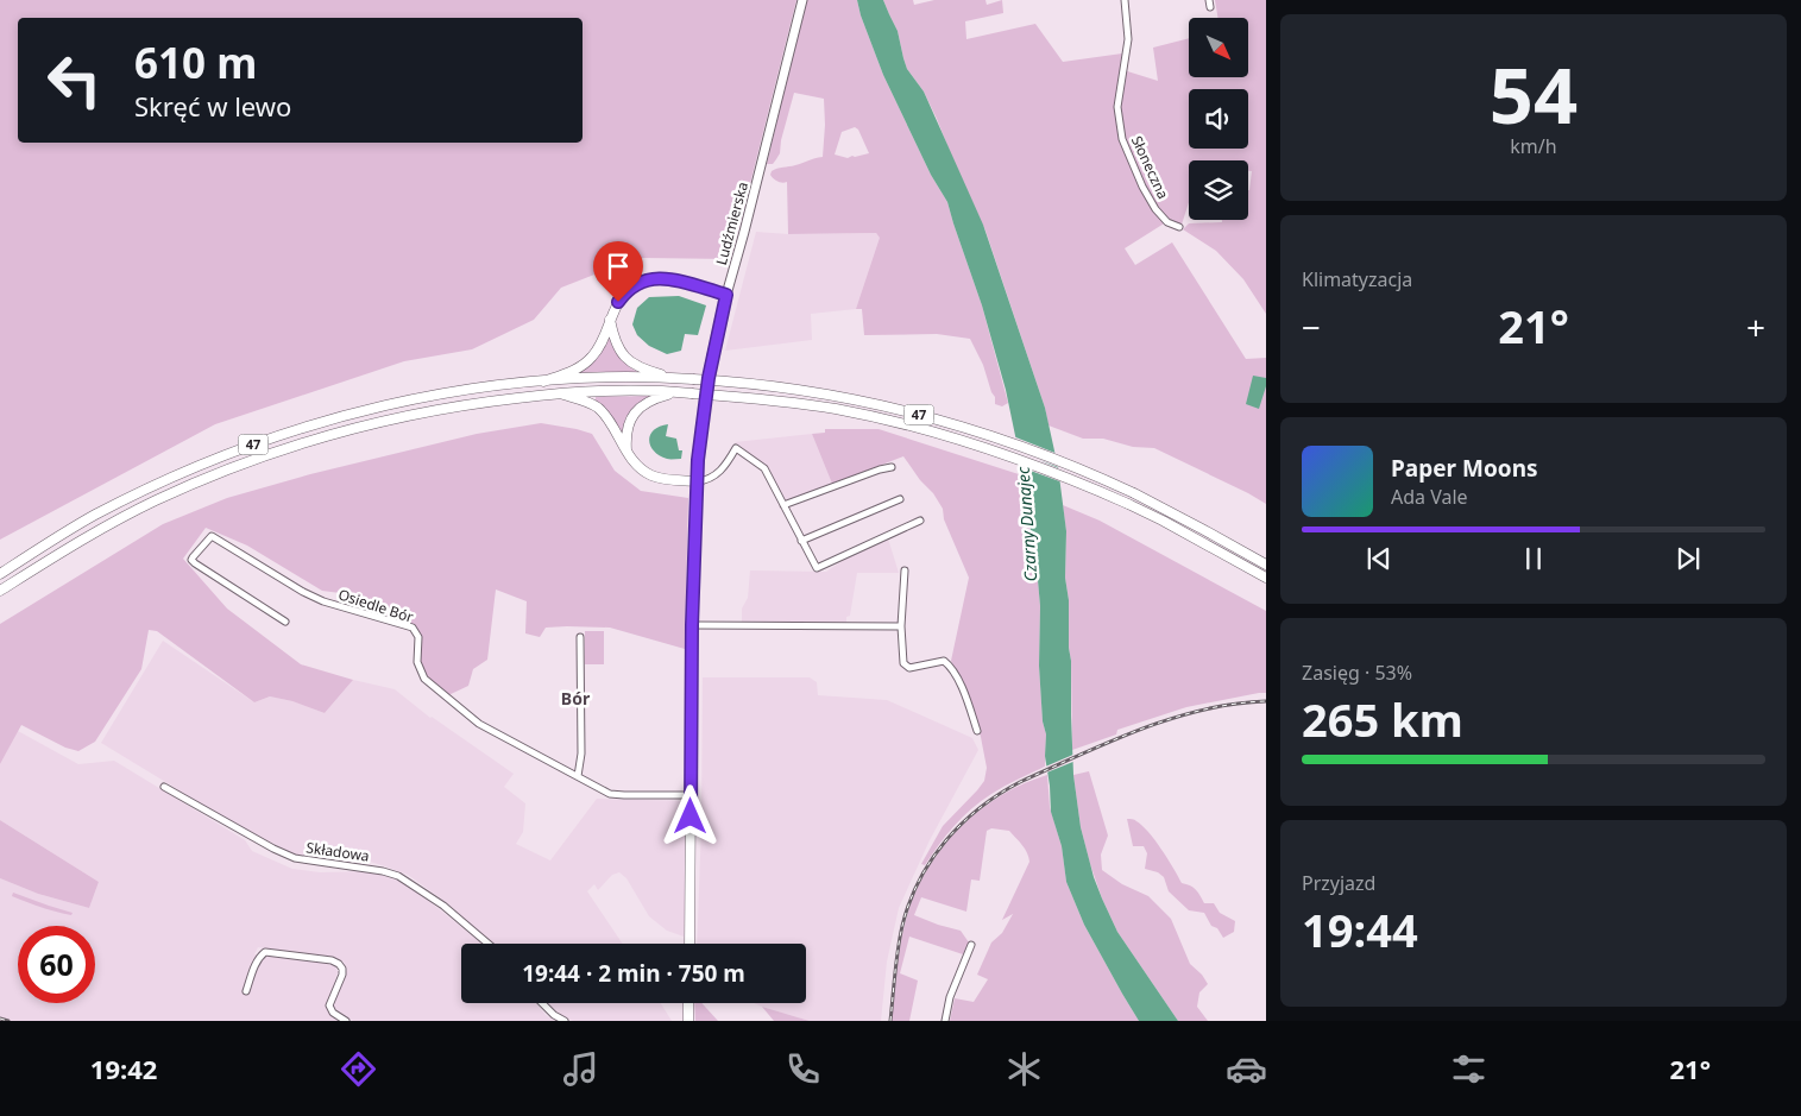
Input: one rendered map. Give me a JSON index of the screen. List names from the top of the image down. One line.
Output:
{"streets":{"main road":["Ludźmierska","47"],"street":["Słoneczna","Osiedle Bór","Składowa"]},"crossings":[["Ludźmierska","Osiedle Bór"]],"districts":["Bór"],"water":["Czarny Dunajec"],"north":"bottom right","page":{"tile":[["54","km/h"],"Klimatyzacja",["Zasięg · 53%","265 km"],["Przyjazd","19:44"]],"turn":["610 m","Skręć w lewo"],"heat":["−","21°","+"],"song":["Paper Moons","Ada Vale"],"limit":"60","trip":"19:44 · 2 min · 750 m","tabs":["19:42","21°"]}}
